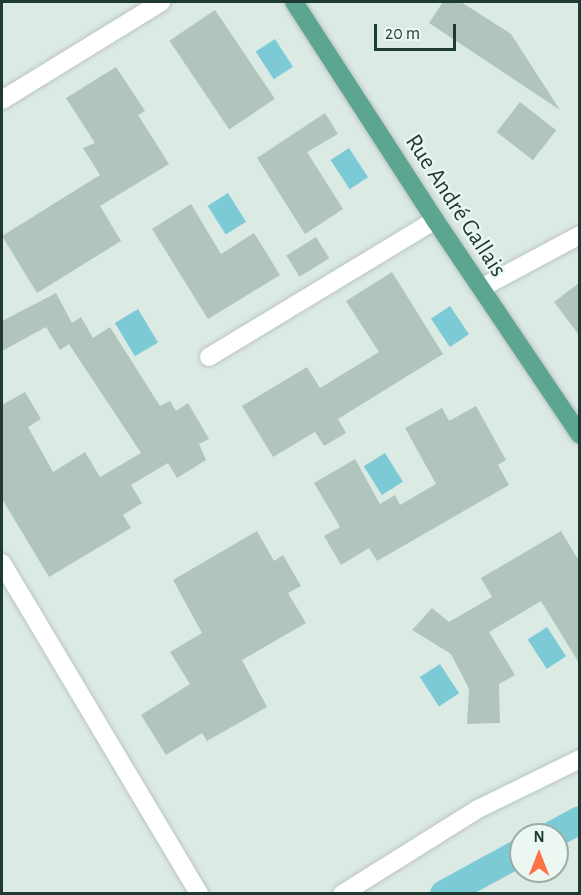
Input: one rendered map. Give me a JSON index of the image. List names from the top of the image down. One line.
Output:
{"streets":{"main road":["Rue André Gallais"]},"scale_bar":"20 m","north":"top"}
